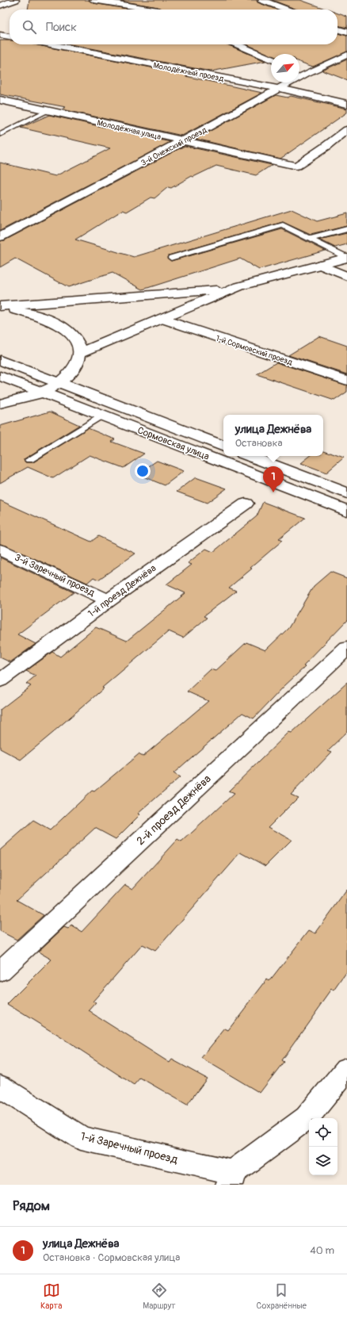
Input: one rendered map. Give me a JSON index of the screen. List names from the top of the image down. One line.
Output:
{"streets":{"street":["Молодёжный проезд","Молодёжная улица","3-й Онежский проезд","1-й Сормовский проезд","Сормовская улица","3-й Заречный проезд","1-й проезд Дежнёва","2-й проезд Дежнёва","1-й Заречный проезд"]},"crossings":[["Молодёжный проезд","3-й Онежский проезд"],["Молодёжная улица","3-й Онежский проезд"],["3-й Заречный проезд","1-й проезд Дежнёва"]],"north":"top right","page":{"search":"Поиск","popup":["улица Дежнёва","Остановка"],"pins":"1","heading":"Рядом","list":[{"mark":"1","name":"улица Дежнёва","note":"Остановка · Сормовская улица","value":"40 m"}],"nav":["Карта","Маршрут","Сохранённые"]}}
